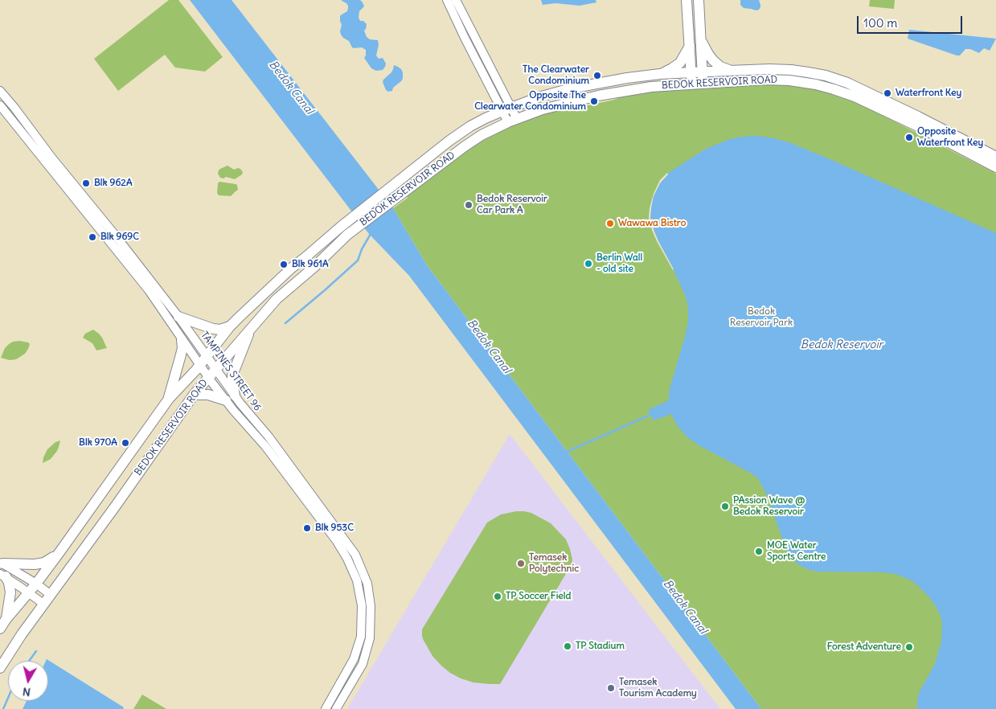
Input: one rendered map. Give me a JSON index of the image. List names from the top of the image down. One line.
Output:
{"streets":{"main road":["BEDOK RESERVOIR ROAD"],"street":["TAMPINES STREET 96"]},"crossings":[["BEDOK RESERVOIR ROAD","TAMPINES STREET 96"]],"water":["Bedok Canal","Bedok Reservoir"],"parks":["Bedok Reservoir Park"],"places":["The Clearwater Condominium","Waterfront Key","Opposite The Clearwater Condominium","Opposite Waterfront Key","Blk 962A","Bedok Reservoir Car Park A","Wawawa Bistro","Blk 969C","Berlin Wall - old site","Blk 961A","Blk 970A","PAssion Wave @ Bedok Reservoir","Blk 953C","MOE Water Sports Centre","Temasek Polytechnic","TP Soccer Field","TP Stadium","Forest Adventure","Temasek Tourism Academy"],"scale_bar":"100 m","north":"bottom"}
